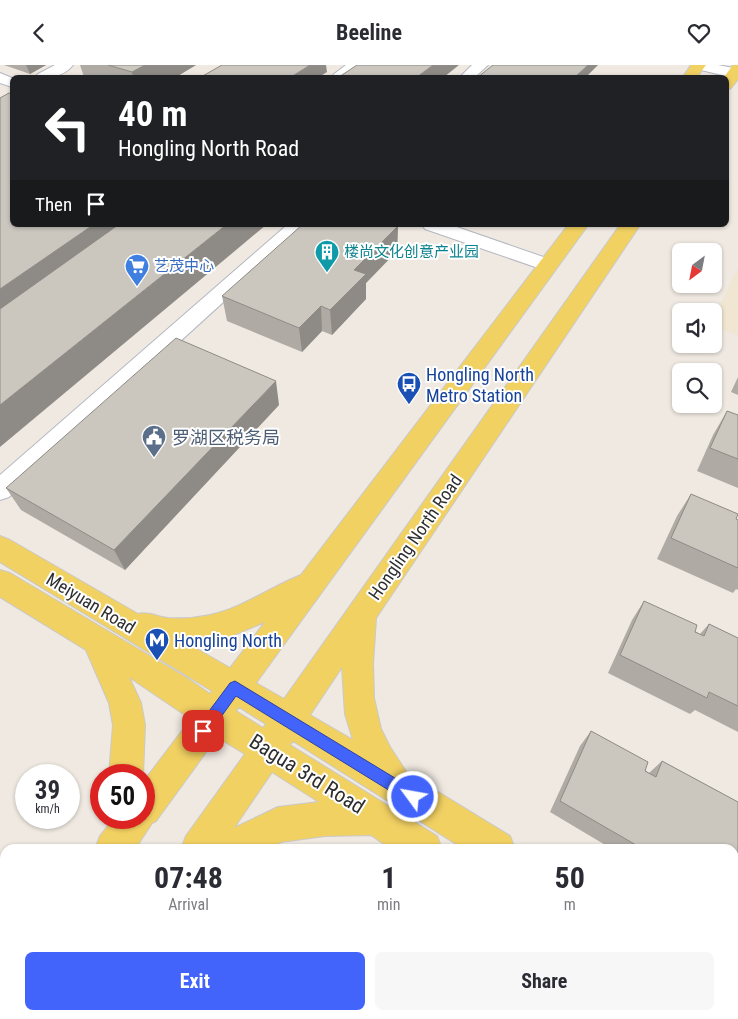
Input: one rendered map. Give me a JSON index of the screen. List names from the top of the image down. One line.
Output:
{"streets":{"main road":["Hongling North Road","Meiyuan Road","Bagua 3rd Road"]},"crossings":[["Hongling North Road","Bagua 3rd Road"],["Meiyuan Road","Bagua 3rd Road"]],"places":{"building":["楼尚文化创意产业园"],"supermarket":["艺茂中心"],"bus stop":["Hongling North Metro Station"],"public building":["罗湖区税务局"],"metro station":["Hongling North"]},"north":"bottom left","page":{"header":"Beeline","turn":["40 m","Hongling North Road"],"then":"Then","speed":"39 km/h","limit":"50","eta":["07:48","Arrival","1","min","50","m"],"buttons":["Exit","Share"]}}
